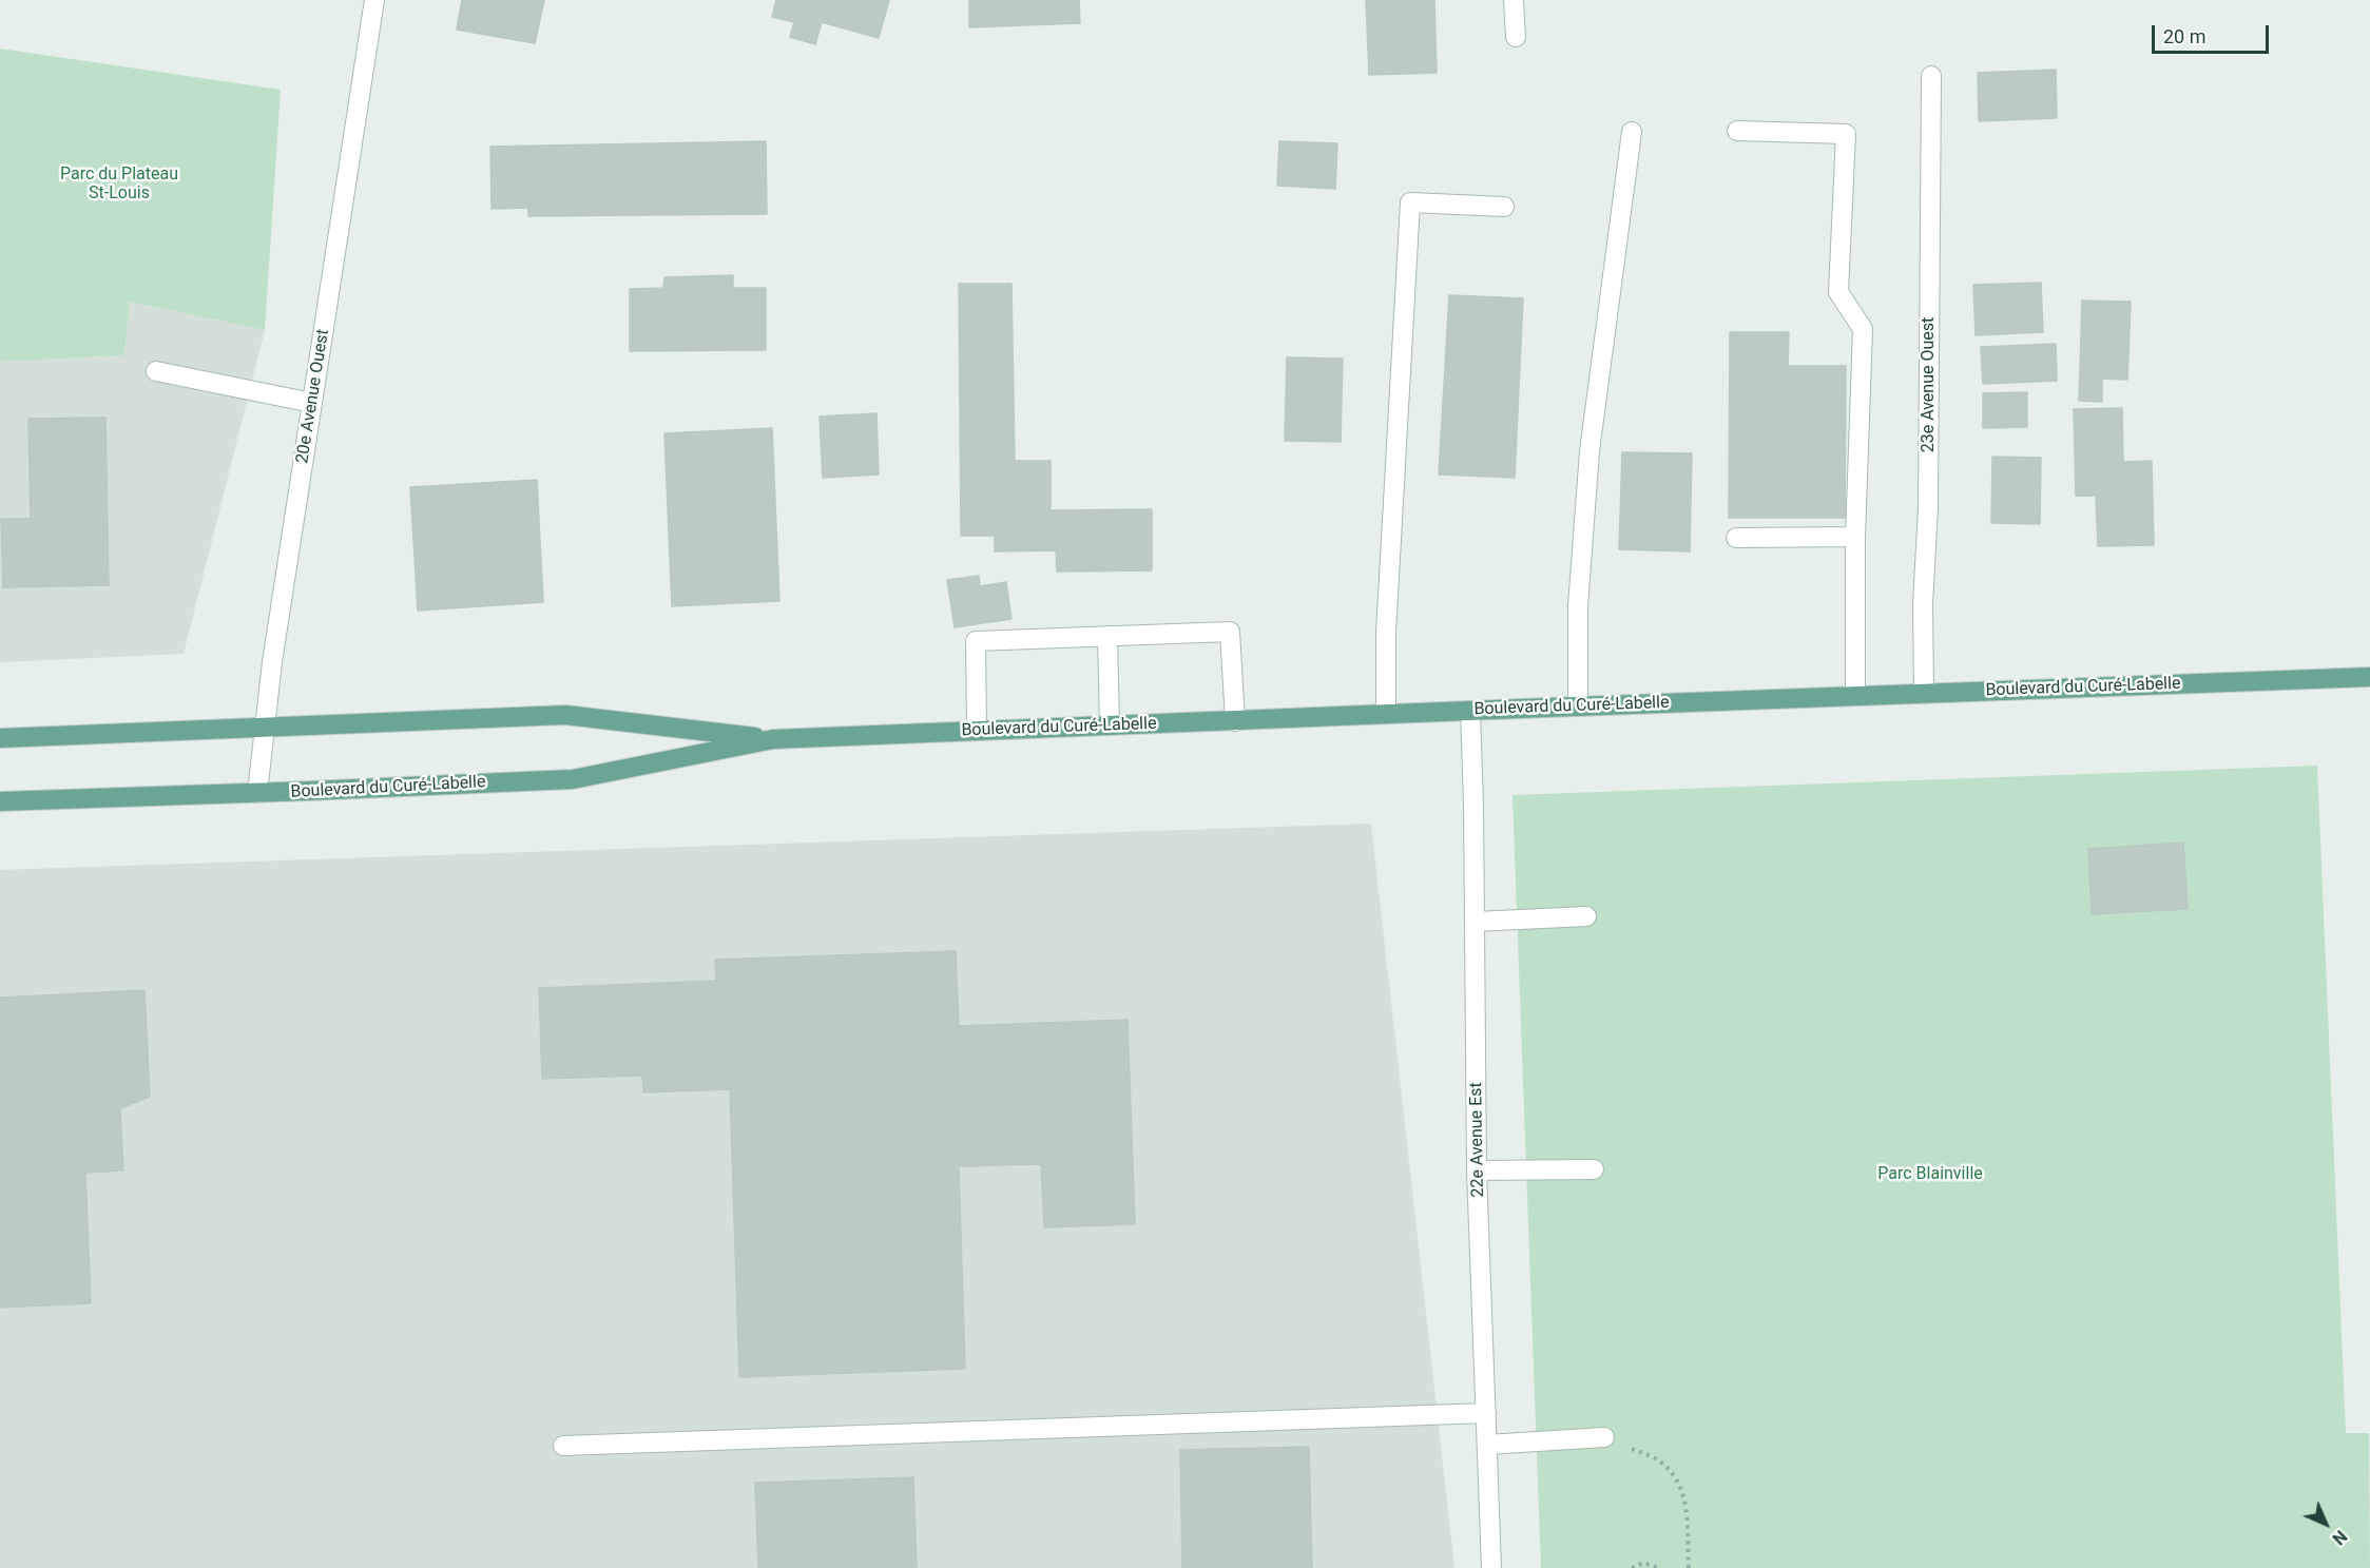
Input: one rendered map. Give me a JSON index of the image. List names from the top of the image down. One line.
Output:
{"streets":{"main road":["Boulevard du Curé-Labelle"],"street":["23e Avenue Ouest","20e Avenue Ouest","22e Avenue Est"]},"crossings":[["23e Avenue Ouest","Boulevard du Curé-Labelle"],["20e Avenue Ouest","Boulevard du Curé-Labelle"],["Boulevard du Curé-Labelle","22e Avenue Est"]],"parks":["Parc du Plateau St-Louis","Parc Blainville"],"scale_bar":"20 m","north":"bottom right"}
